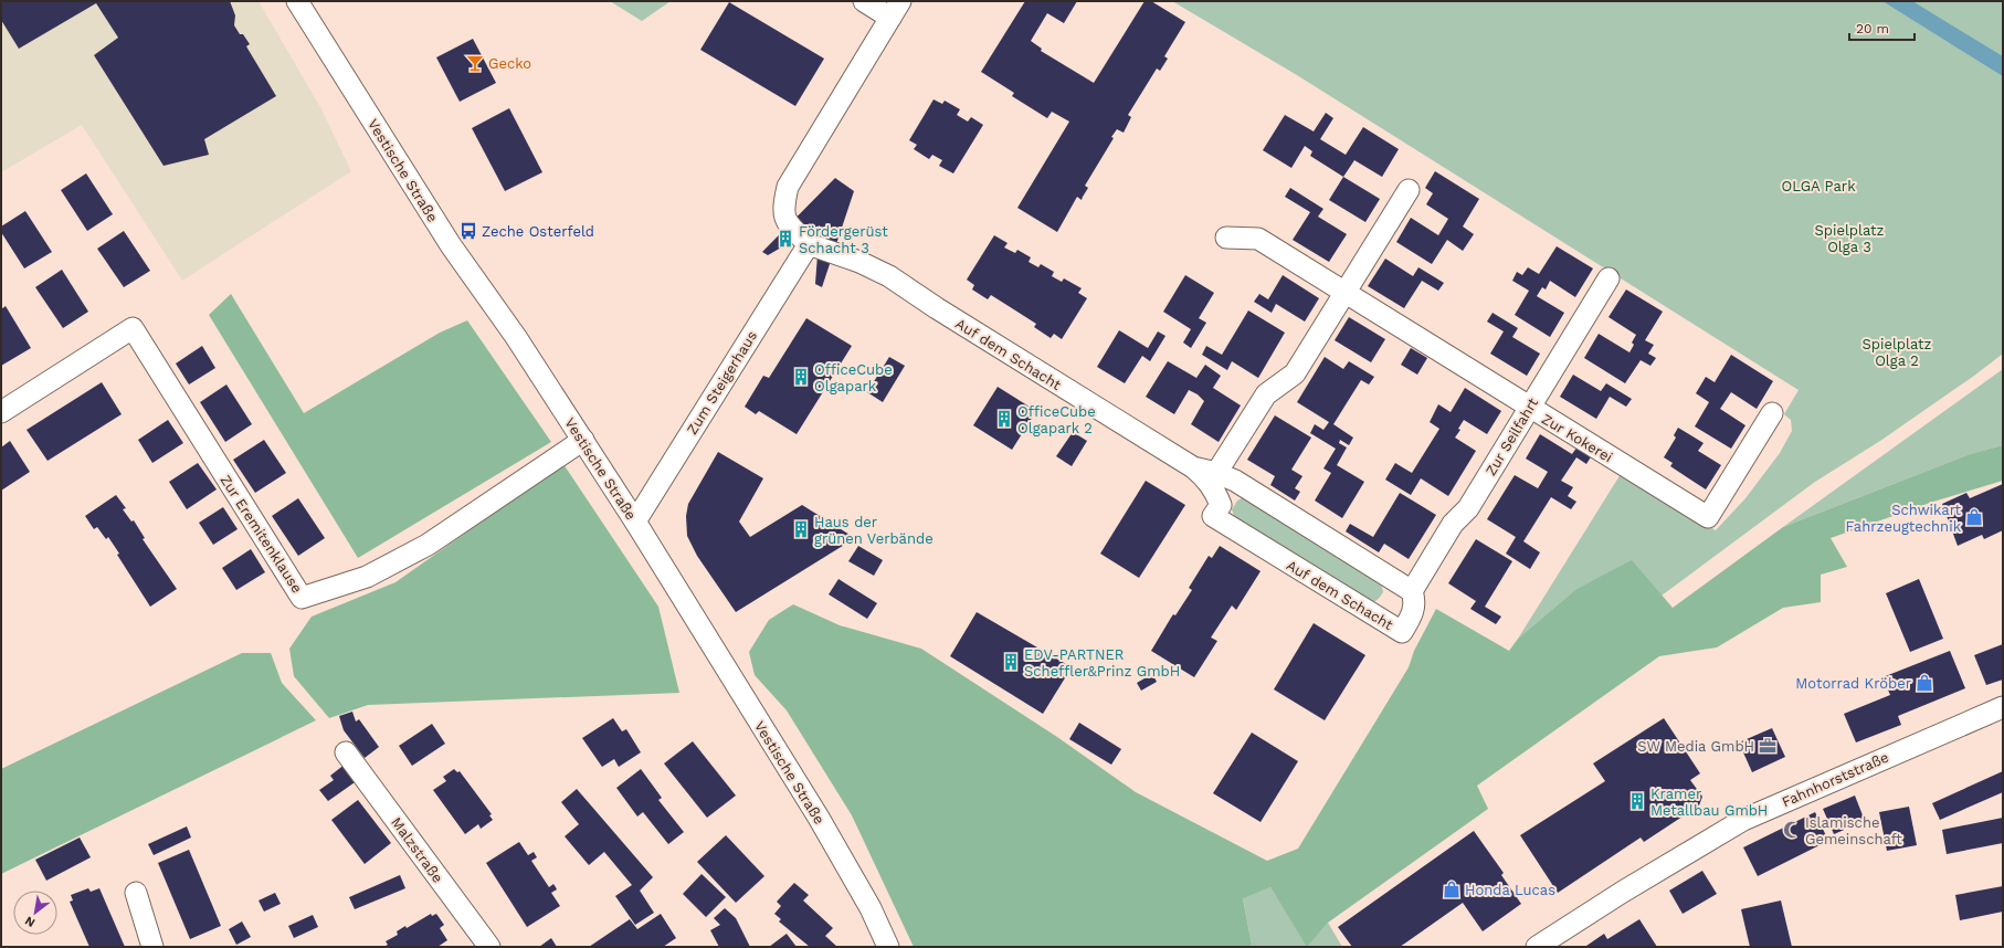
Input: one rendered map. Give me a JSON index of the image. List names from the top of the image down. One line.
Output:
{"streets":{"street":["Vestische Straße","Auf dem Schacht","Zum Steigerhaus","Zur Seilfahrt","Zur Kokerei","Zur Eremitenklause","Fahnhorststraße","Malzstraße"]},"crossings":[["Vestische Straße","Zum Steigerhaus"],["Vestische Straße","Zur Eremitenklause"],["Auf dem Schacht","Zum Steigerhaus"],["Auf dem Schacht","Zur Seilfahrt"],["Zur Seilfahrt","Zur Kokerei"]],"parks":["OLGA Park","Spielplatz Olga 3","Spielplatz Olga 2"],"places":{"bar":["Gecko"],"bus stop":["Zeche Osterfeld"],"building":["Fördergerüst Schacht 3","OfficeCube Olgapark","OfficeCube Olgapark 2","Haus der grünen Verbände","EDV-PARTNER Scheffler&Prinz GmbH","Kramer Metallbau GmbH"],"shop":["Schwikart Fahrzeugtechnik","Motorrad Kröber","Honda Lucas"],"office":["SW Media GmbH"],"mosque":["Islamische Gemeinschaft"]},"scale_bar":"20 m","north":"bottom left"}
